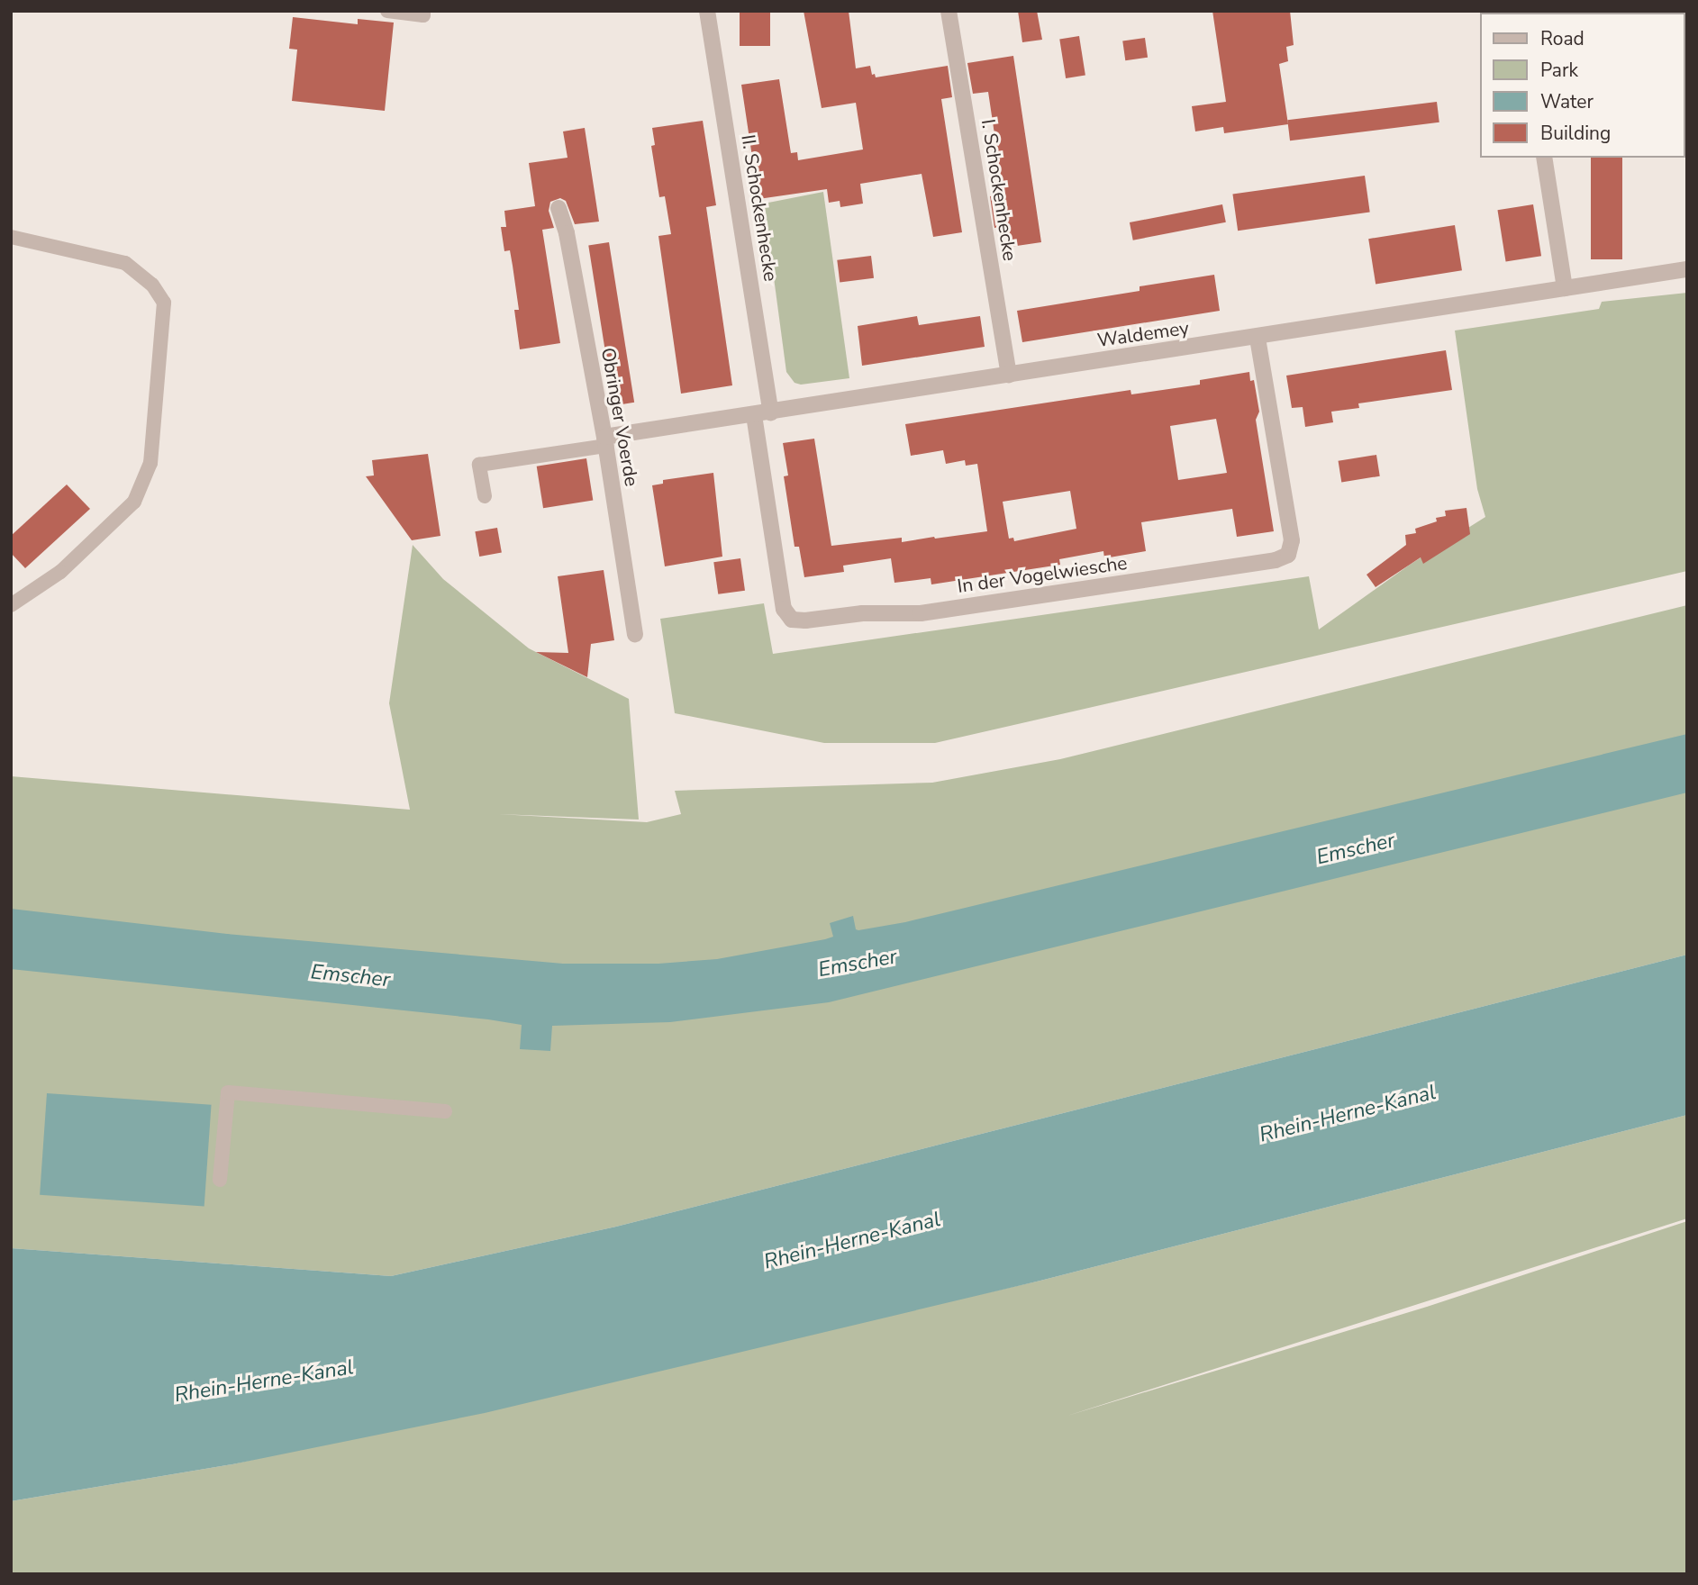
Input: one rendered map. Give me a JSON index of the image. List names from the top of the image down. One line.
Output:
{"streets":{"street":["I. Schockenhecke","II. Schockenhecke","Waldemey","Obringer Voerde","In der Vogelwiesche"]},"crossings":[["I. Schockenhecke","Waldemey"],["II. Schockenhecke","Waldemey"],["Waldemey","Obringer Voerde"],["Waldemey","In der Vogelwiesche"]],"water":["Emscher","Rhein-Herne-Kanal"],"legend":["Road","Park","Water","Building"]}
